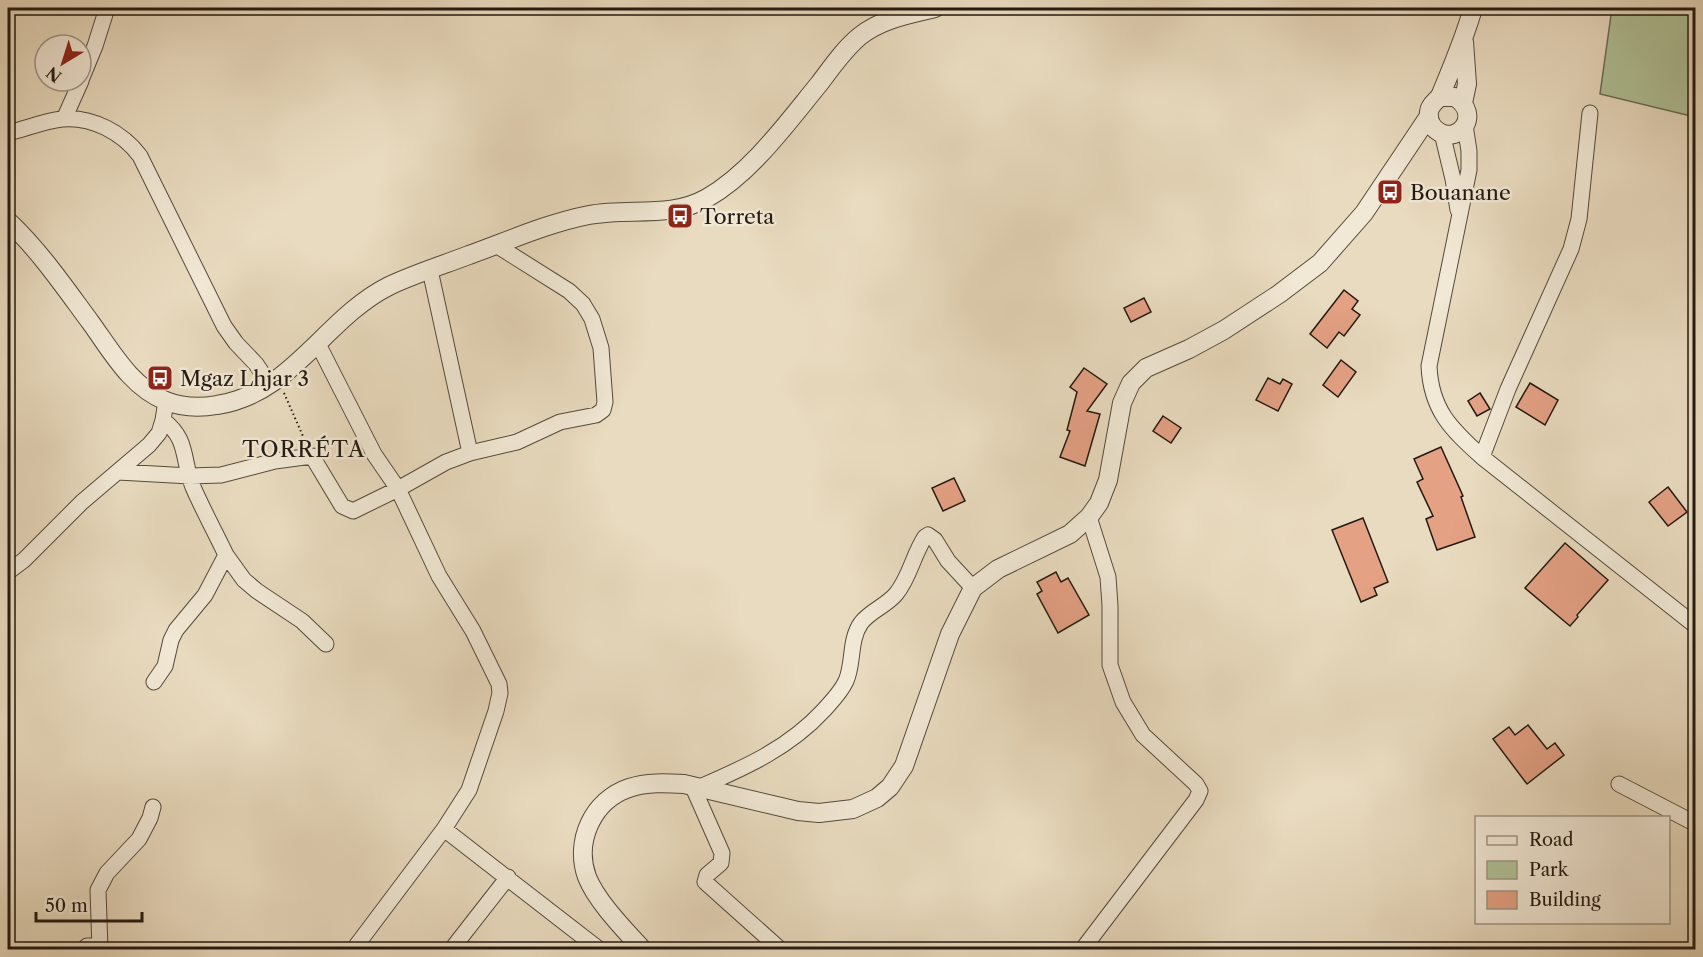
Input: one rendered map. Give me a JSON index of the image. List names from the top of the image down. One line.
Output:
{"districts":["TORRÉTA"],"places":{"bus stop":["Bouanane","Torreta","Mgaz Lhjar 3"]},"legend":["Road","Park","Building"],"scale_bar":"50 m","north":"bottom left"}
